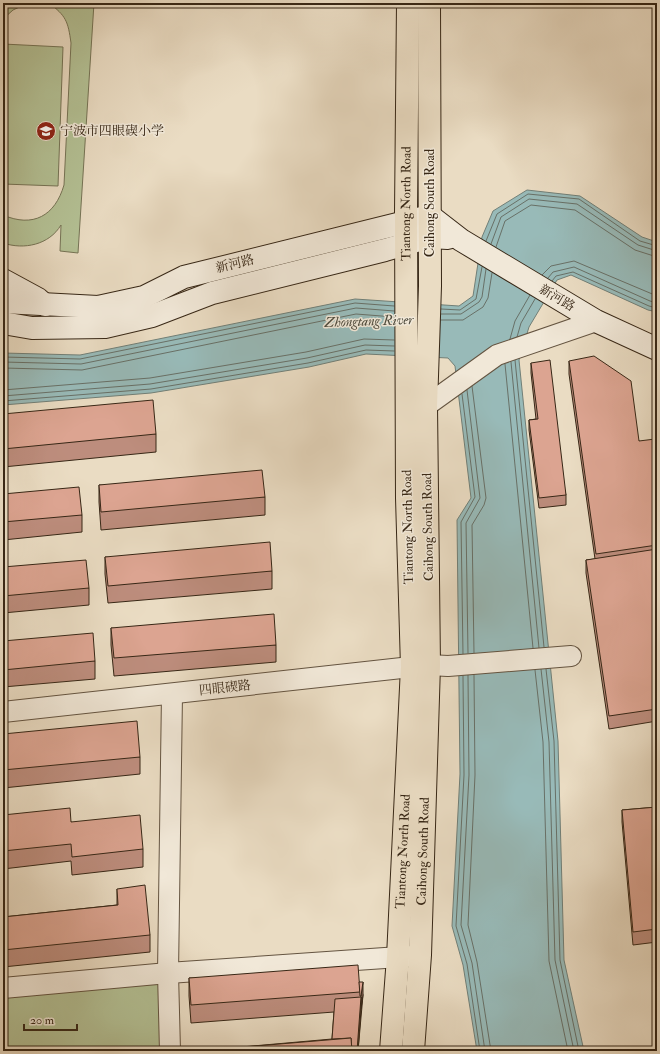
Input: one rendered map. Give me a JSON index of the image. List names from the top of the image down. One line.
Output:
{"streets":{"main road":["Tiantong North Road","Caihong South Road","新河路"],"street":["四眼碶路"]},"crossings":[["Tiantong North Road","Caihong South Road"],["Tiantong North Road","新河路"],["Tiantong North Road","四眼碶路"],["Caihong South Road","新河路"],["Caihong South Road","四眼碶路"]],"water":["Zhongtang River"],"places":{"school or university":["宁波市四眼碶小学"]},"scale_bar":"20 m"}
